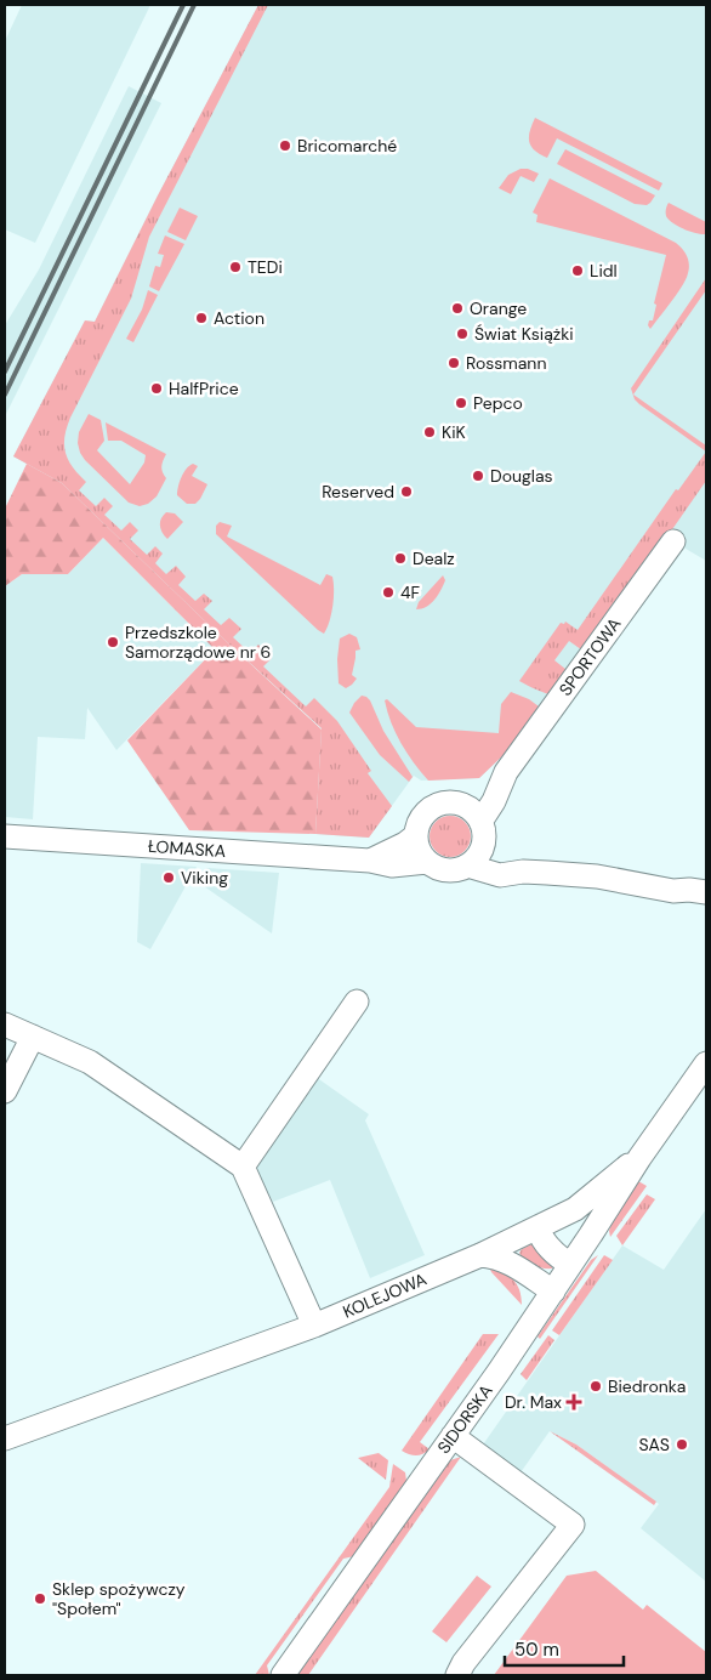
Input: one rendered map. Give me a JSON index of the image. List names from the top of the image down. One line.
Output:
{"streets":{"street":["SPORTOWA","ŁOMASKA","KOLEJOWA","SIDORSKA"]},"crossings":[["SPORTOWA","ŁOMASKA"],["KOLEJOWA","SIDORSKA"]],"places":{"other":["Bricomarché","TEDi","Lidl","Orange","Action","Świat Książki","Rossmann","HalfPrice","Pepco","KiK","Douglas","Reserved","Dealz","4F","Przedszkole Samorządowe nr 6","Viking","Biedronka","SAS","Sklep spożywczy \"Społem\""],"health":["Dr. Max"]},"scale_bar":"50 m"}
